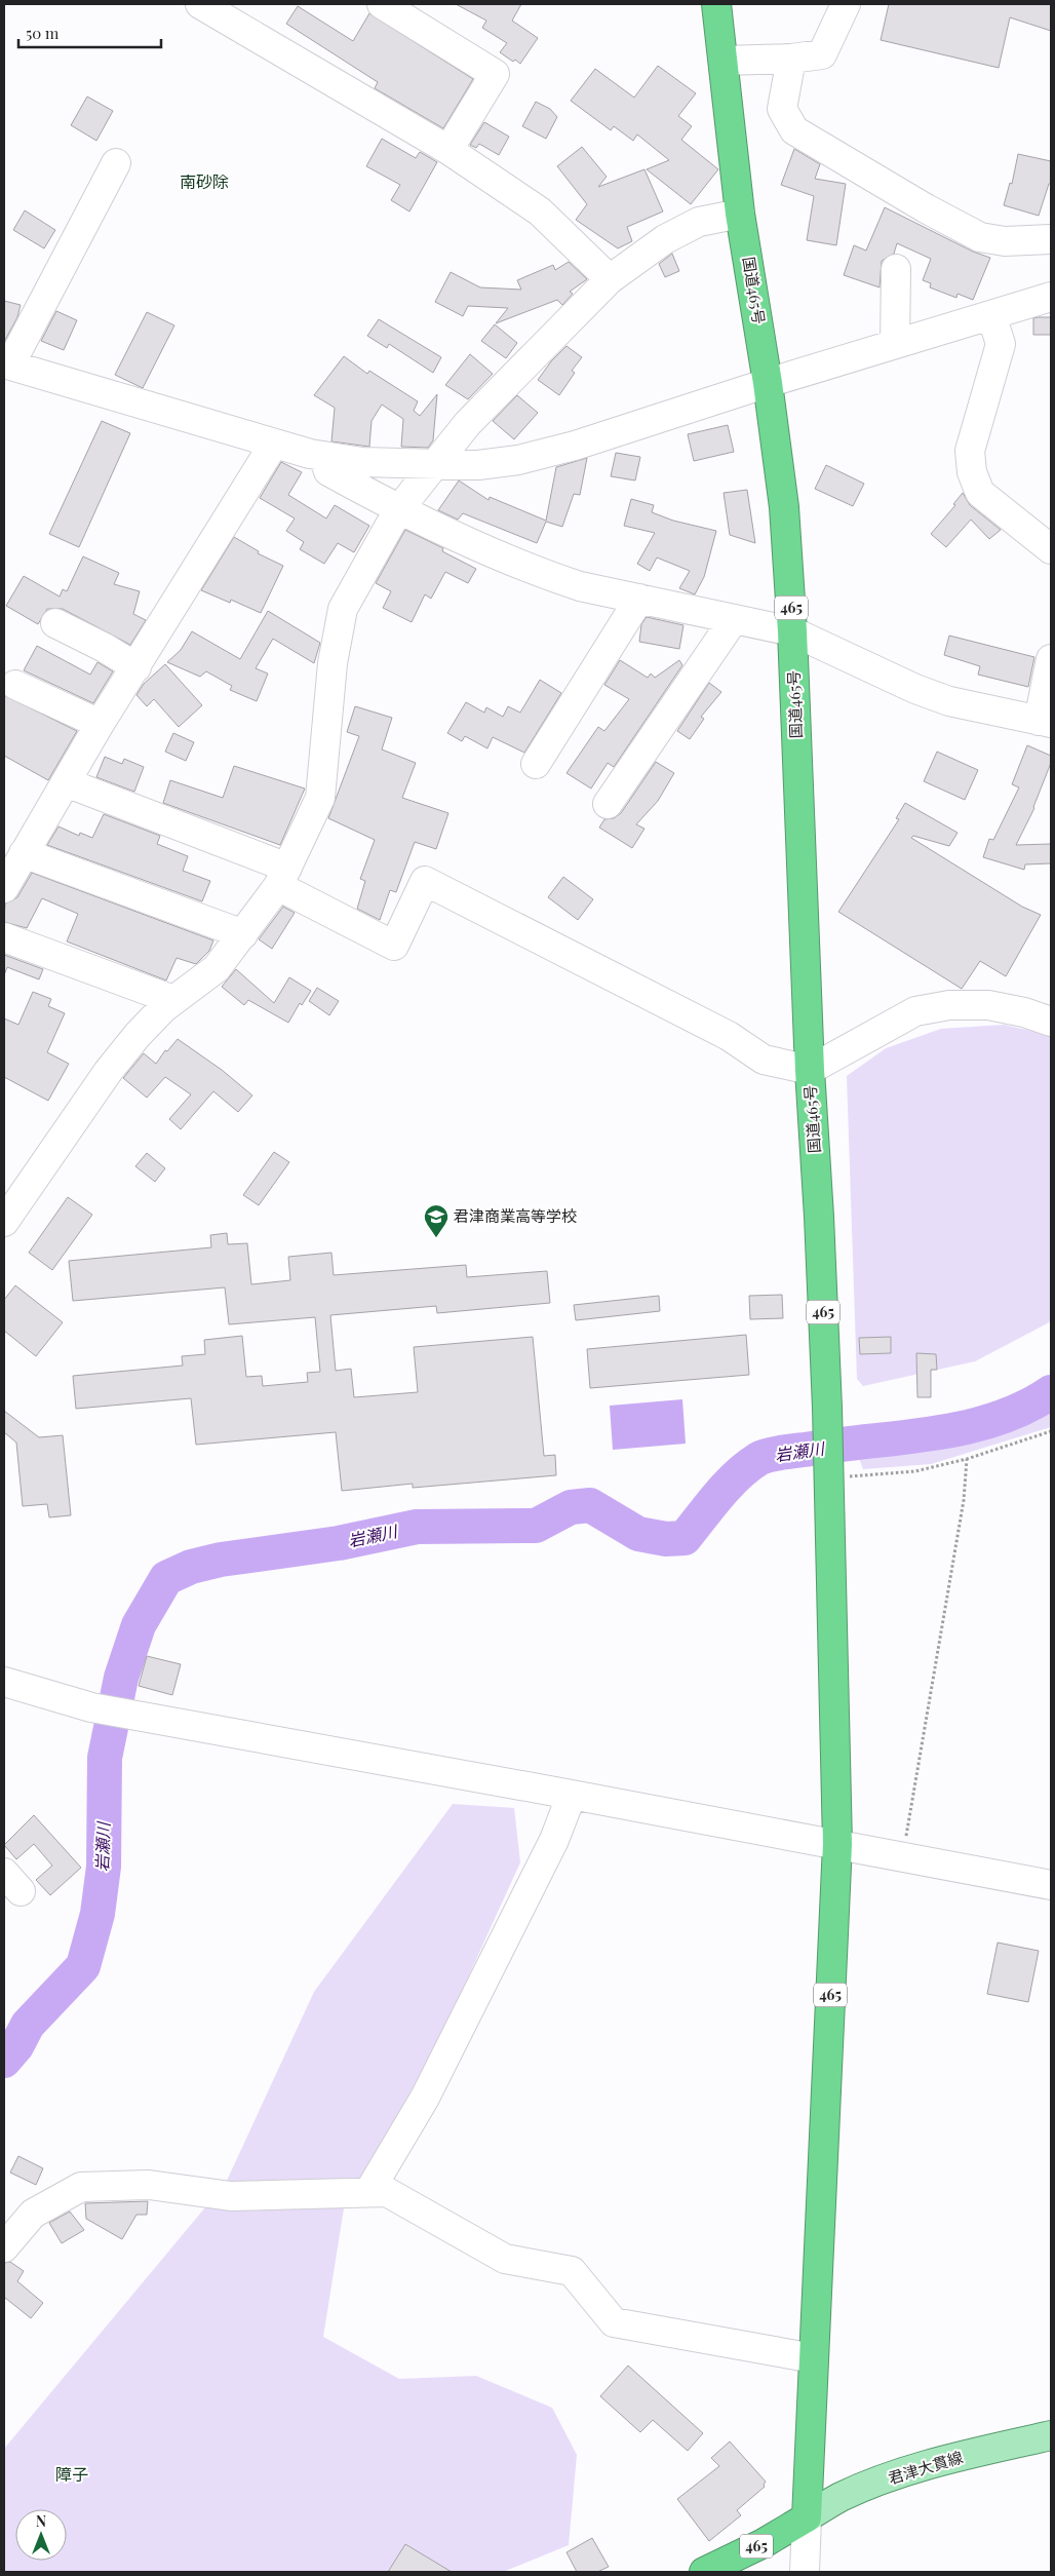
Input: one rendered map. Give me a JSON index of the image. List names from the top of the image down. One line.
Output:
{"streets":{"highway":["国道465号","465"],"main road":["君津大貫線"]},"crossings":[["国道465号","465"],["465","君津大貫線"]],"districts":["南砂除","障子"],"water":["岩瀬川"],"places":{"school or university":["君津商業高等学校"]},"scale_bar":"50 m","north":"top"}
